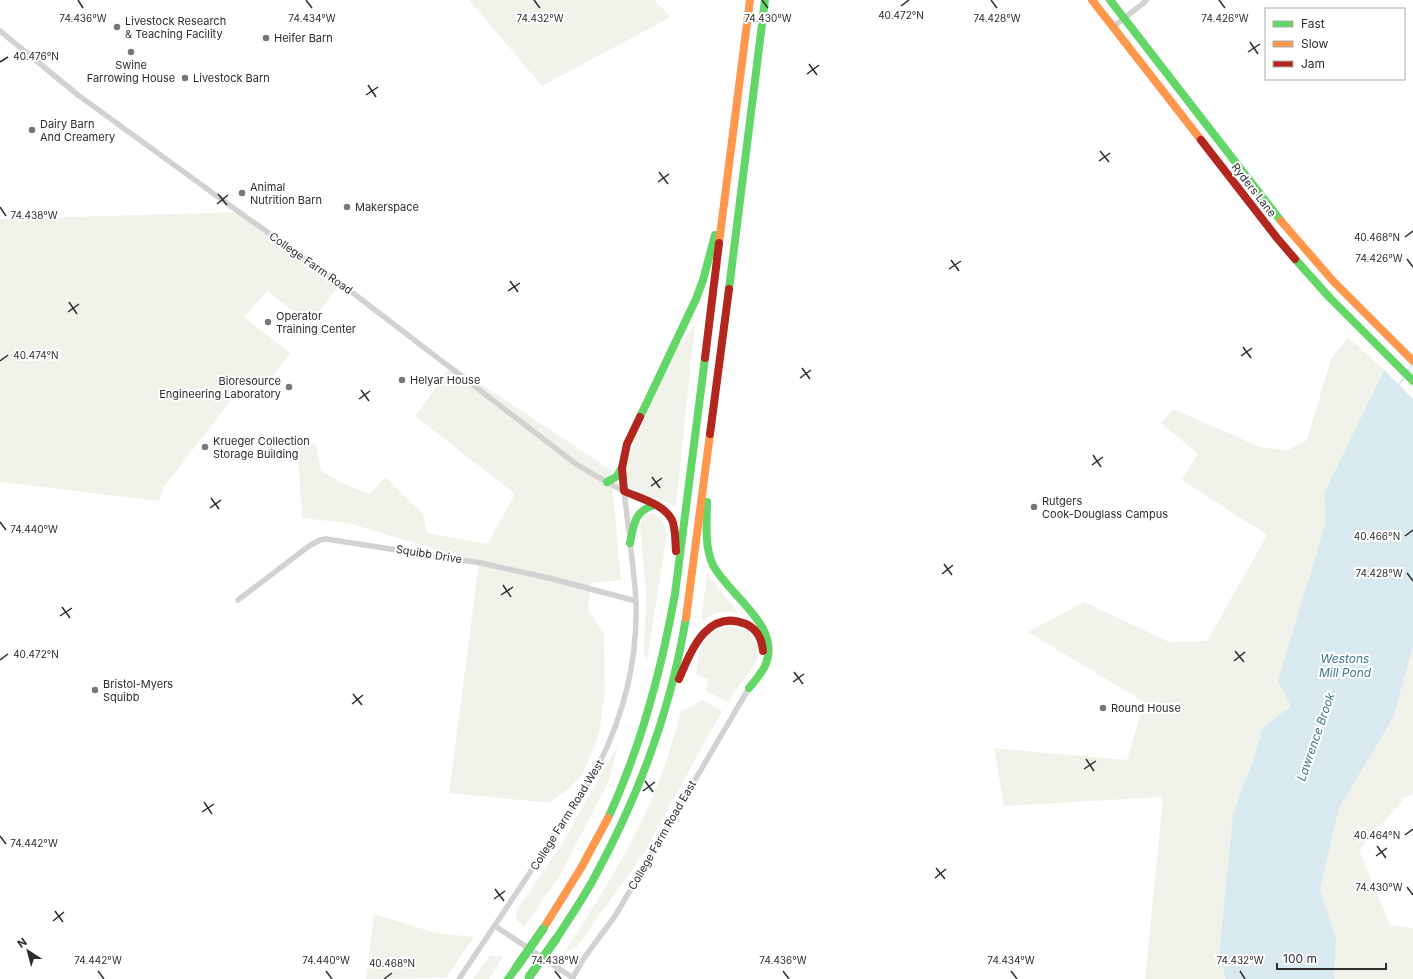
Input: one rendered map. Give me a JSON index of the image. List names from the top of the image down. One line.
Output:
{"streets":{"main road":["Ryders Lane"],"street":["College Farm Road","Squibb Drive","College Farm Road West","College Farm Road East"]},"crossings":[["College Farm Road","College Farm Road West"],["Squibb Drive","College Farm Road West"]],"water":["Westons Mill Pond","Lawrence Brook"],"places":["Livestock Research & Teaching Facility","Heifer Barn","Swine Farrowing House","Livestock Barn","Dairy Barn And Creamery","Animal Nutrition Barn","Makerspace","Operator Training Center","Helyar House","Bioresource Engineering Laboratory","Krueger Collection Storage Building","Rutgers Cook-Douglass Campus","Bristol-Myers Squibb","Round House"],"legend":["Fast","Slow","Jam"],"scale_bar":"100 m","north":"top left","coordinates":["40.472°N","74.436°W","74.434°W","74.432°W","74.430°W","74.428°W","74.426°W","40.476°N","74.438°W","40.468°N","40.474°N","74.440°W","40.466°N","40.464°N","74.442°W"]}
